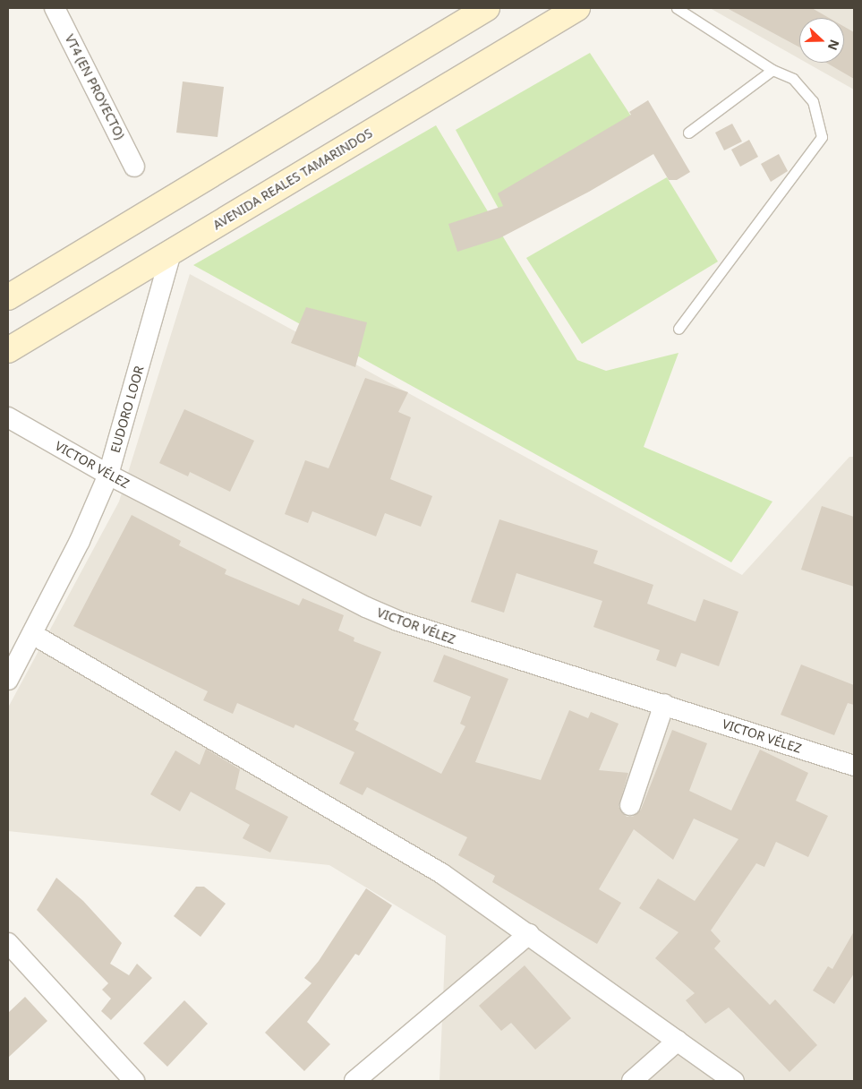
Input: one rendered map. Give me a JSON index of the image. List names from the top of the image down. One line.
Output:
{"streets":{"main road":["AVENIDA REALES TAMARINDOS"],"street":["VT4 (EN PROYECTO)","EUDORO LOOR","VICTOR VÉLEZ"]},"crossings":[["AVENIDA REALES TAMARINDOS","EUDORO LOOR"],["EUDORO LOOR","VICTOR VÉLEZ"]],"north":"right"}
